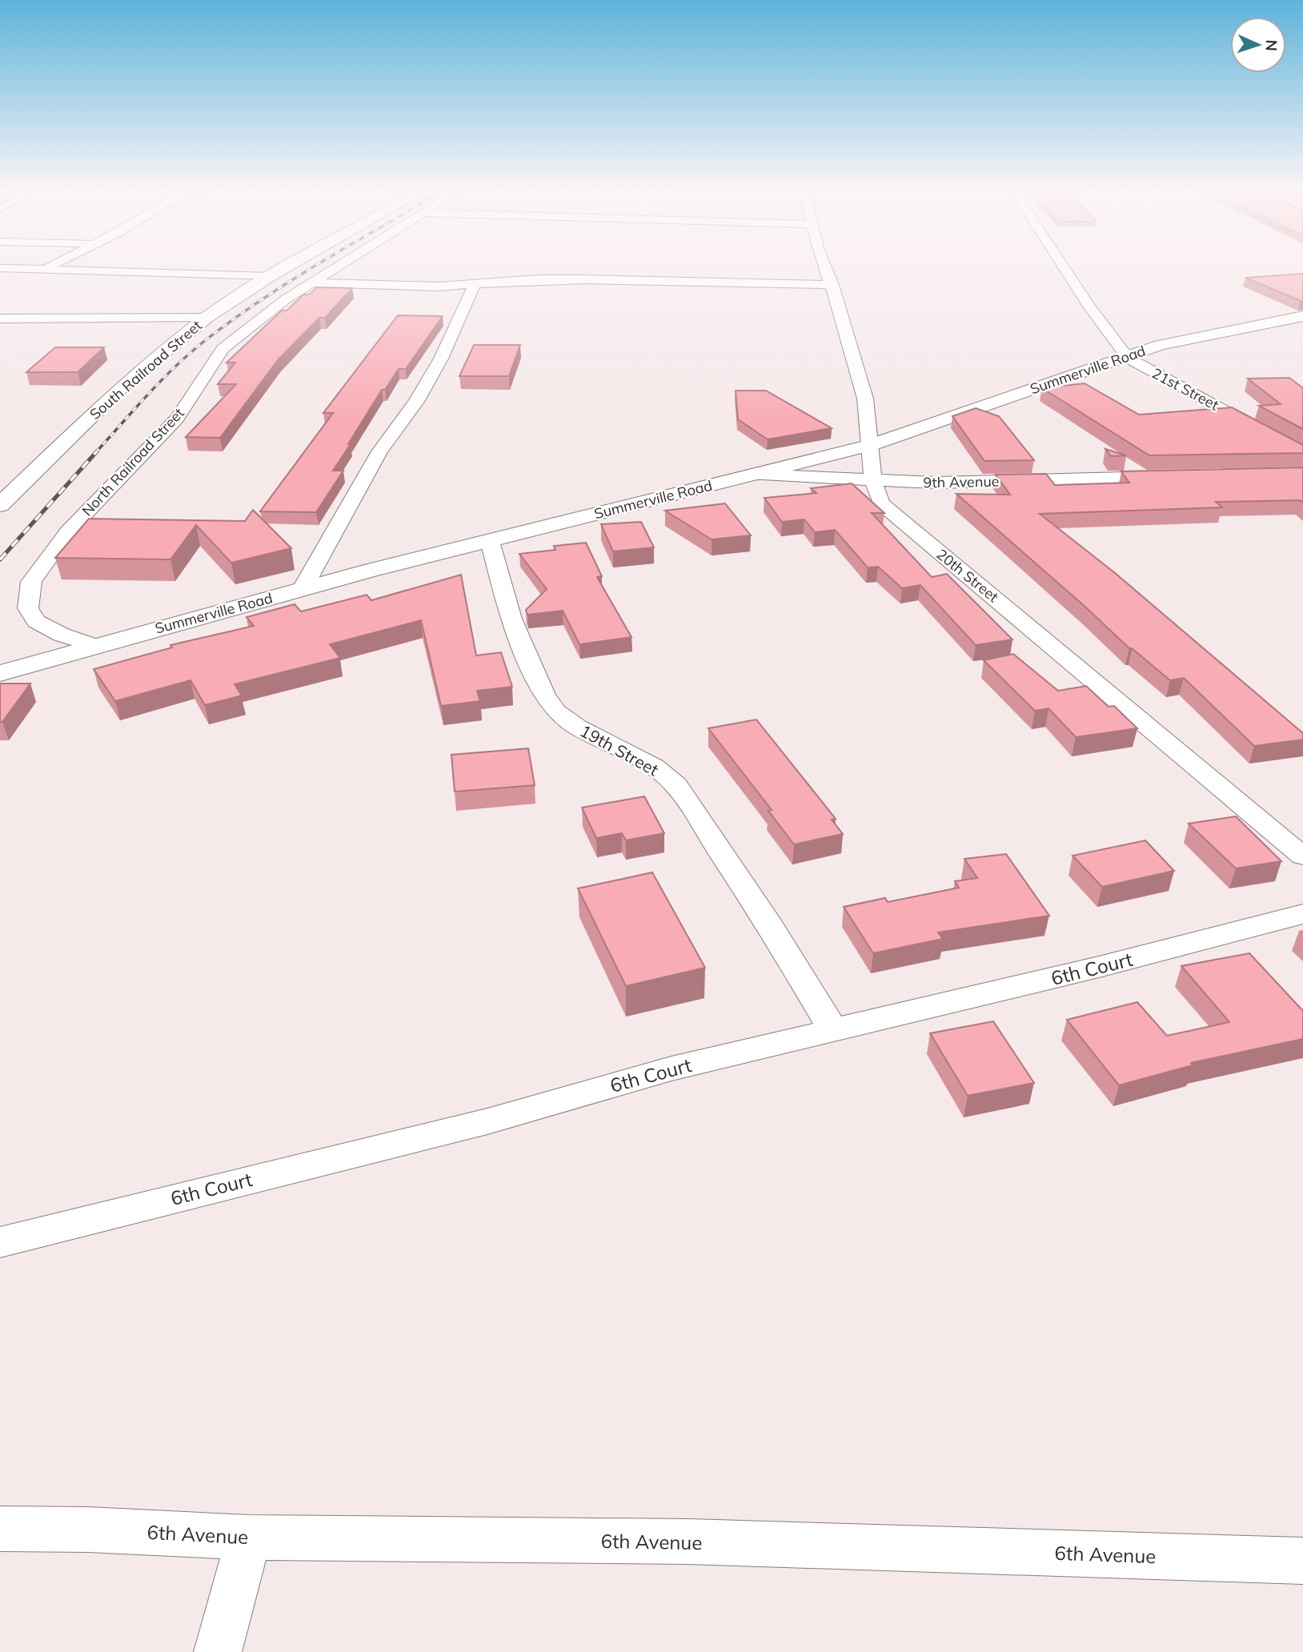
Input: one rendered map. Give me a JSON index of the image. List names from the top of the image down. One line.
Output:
{"streets":{"main road":["South Railroad Street","Summerville Road"],"street":["21st Street","North Railroad Street","9th Avenue","20th Street","19th Street","6th Court","6th Avenue"]},"crossings":[["Summerville Road","21st Street"],["Summerville Road","North Railroad Street"],["Summerville Road","9th Avenue"],["Summerville Road","20th Street"],["Summerville Road","19th Street"],["9th Avenue","20th Street"],["19th Street","6th Court"]],"north":"right"}
